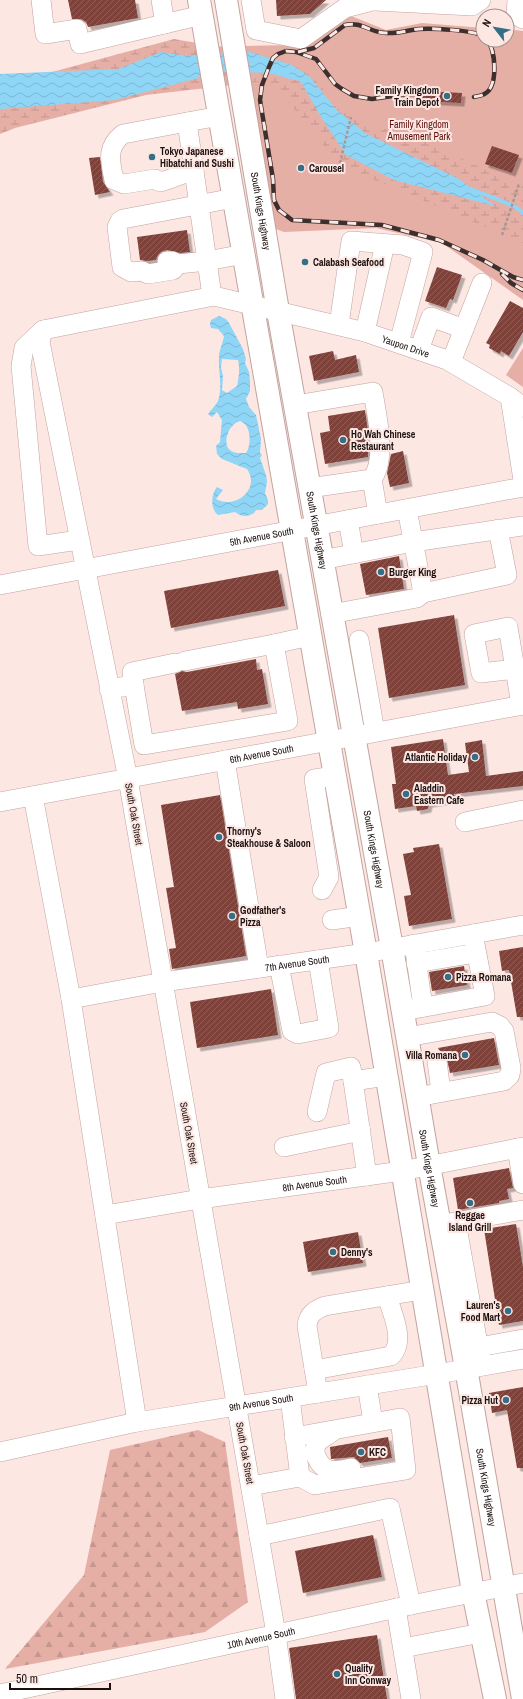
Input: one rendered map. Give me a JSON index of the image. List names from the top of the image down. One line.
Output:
{"streets":{"main road":["South Kings Highway"],"street":["Yaupon Drive","5th Avenue South","6th Avenue South","South Oak Street","7th Avenue South","8th Avenue South","9th Avenue South","10th Avenue South"]},"crossings":[["South Kings Highway","Yaupon Drive"],["South Kings Highway","5th Avenue South"],["South Kings Highway","6th Avenue South"],["South Kings Highway","7th Avenue South"],["South Kings Highway","8th Avenue South"],["South Kings Highway","9th Avenue South"],["South Kings Highway","10th Avenue South"],["5th Avenue South","South Oak Street"],["6th Avenue South","South Oak Street"],["South Oak Street","7th Avenue South"],["South Oak Street","8th Avenue South"],["South Oak Street","9th Avenue South"],["South Oak Street","10th Avenue South"]],"parks":["Family Kingdom Amusement Park"],"places":["Family Kingdom Train Depot","Tokyo Japanese Hibatchi and Sushi","Carousel","Calabash Seafood","Ho Wah Chinese Restaurant","Burger King","Atlantic Holiday","Aladdin Eastern Cafe","Thorny's Steakhouse & Saloon","Godfather's Pizza","Pizza Romana","Villa Romana","Reggae Island Grill","Denny's","Lauren's Food Mart","Pizza Hut","KFC","Quality Inn Conway"],"scale_bar":"50 m","north":"top left"}
